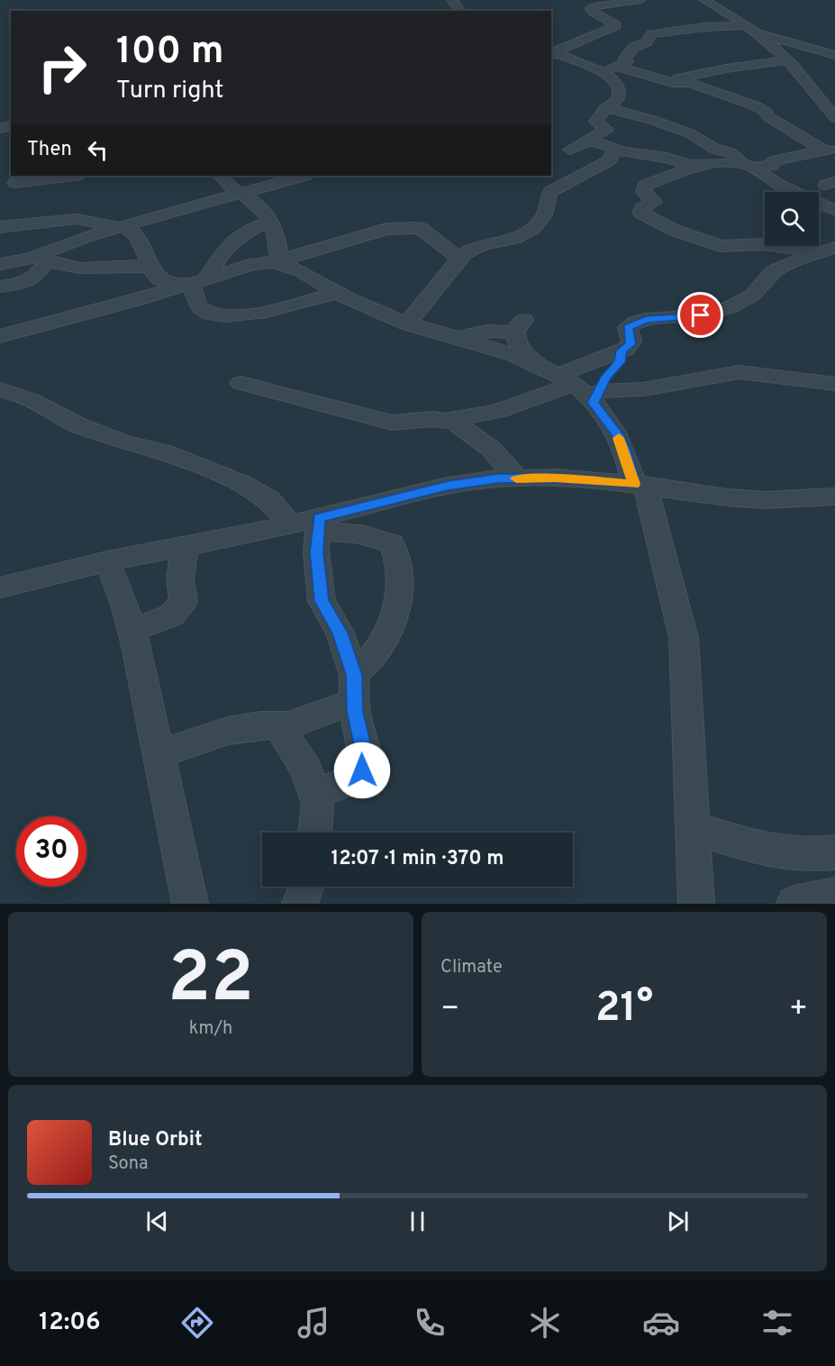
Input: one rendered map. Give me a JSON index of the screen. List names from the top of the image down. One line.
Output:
{"page":{"turn":["100 m","Turn right"],"then":"Then","limit":"30","trip":"12:07 · 1 min · 370 m","tile":[["22","km/h"],"Climate"],"heat":["−","21°","+"],"song":["Blue Orbit","Sona"],"tabs":"12:06"}}
